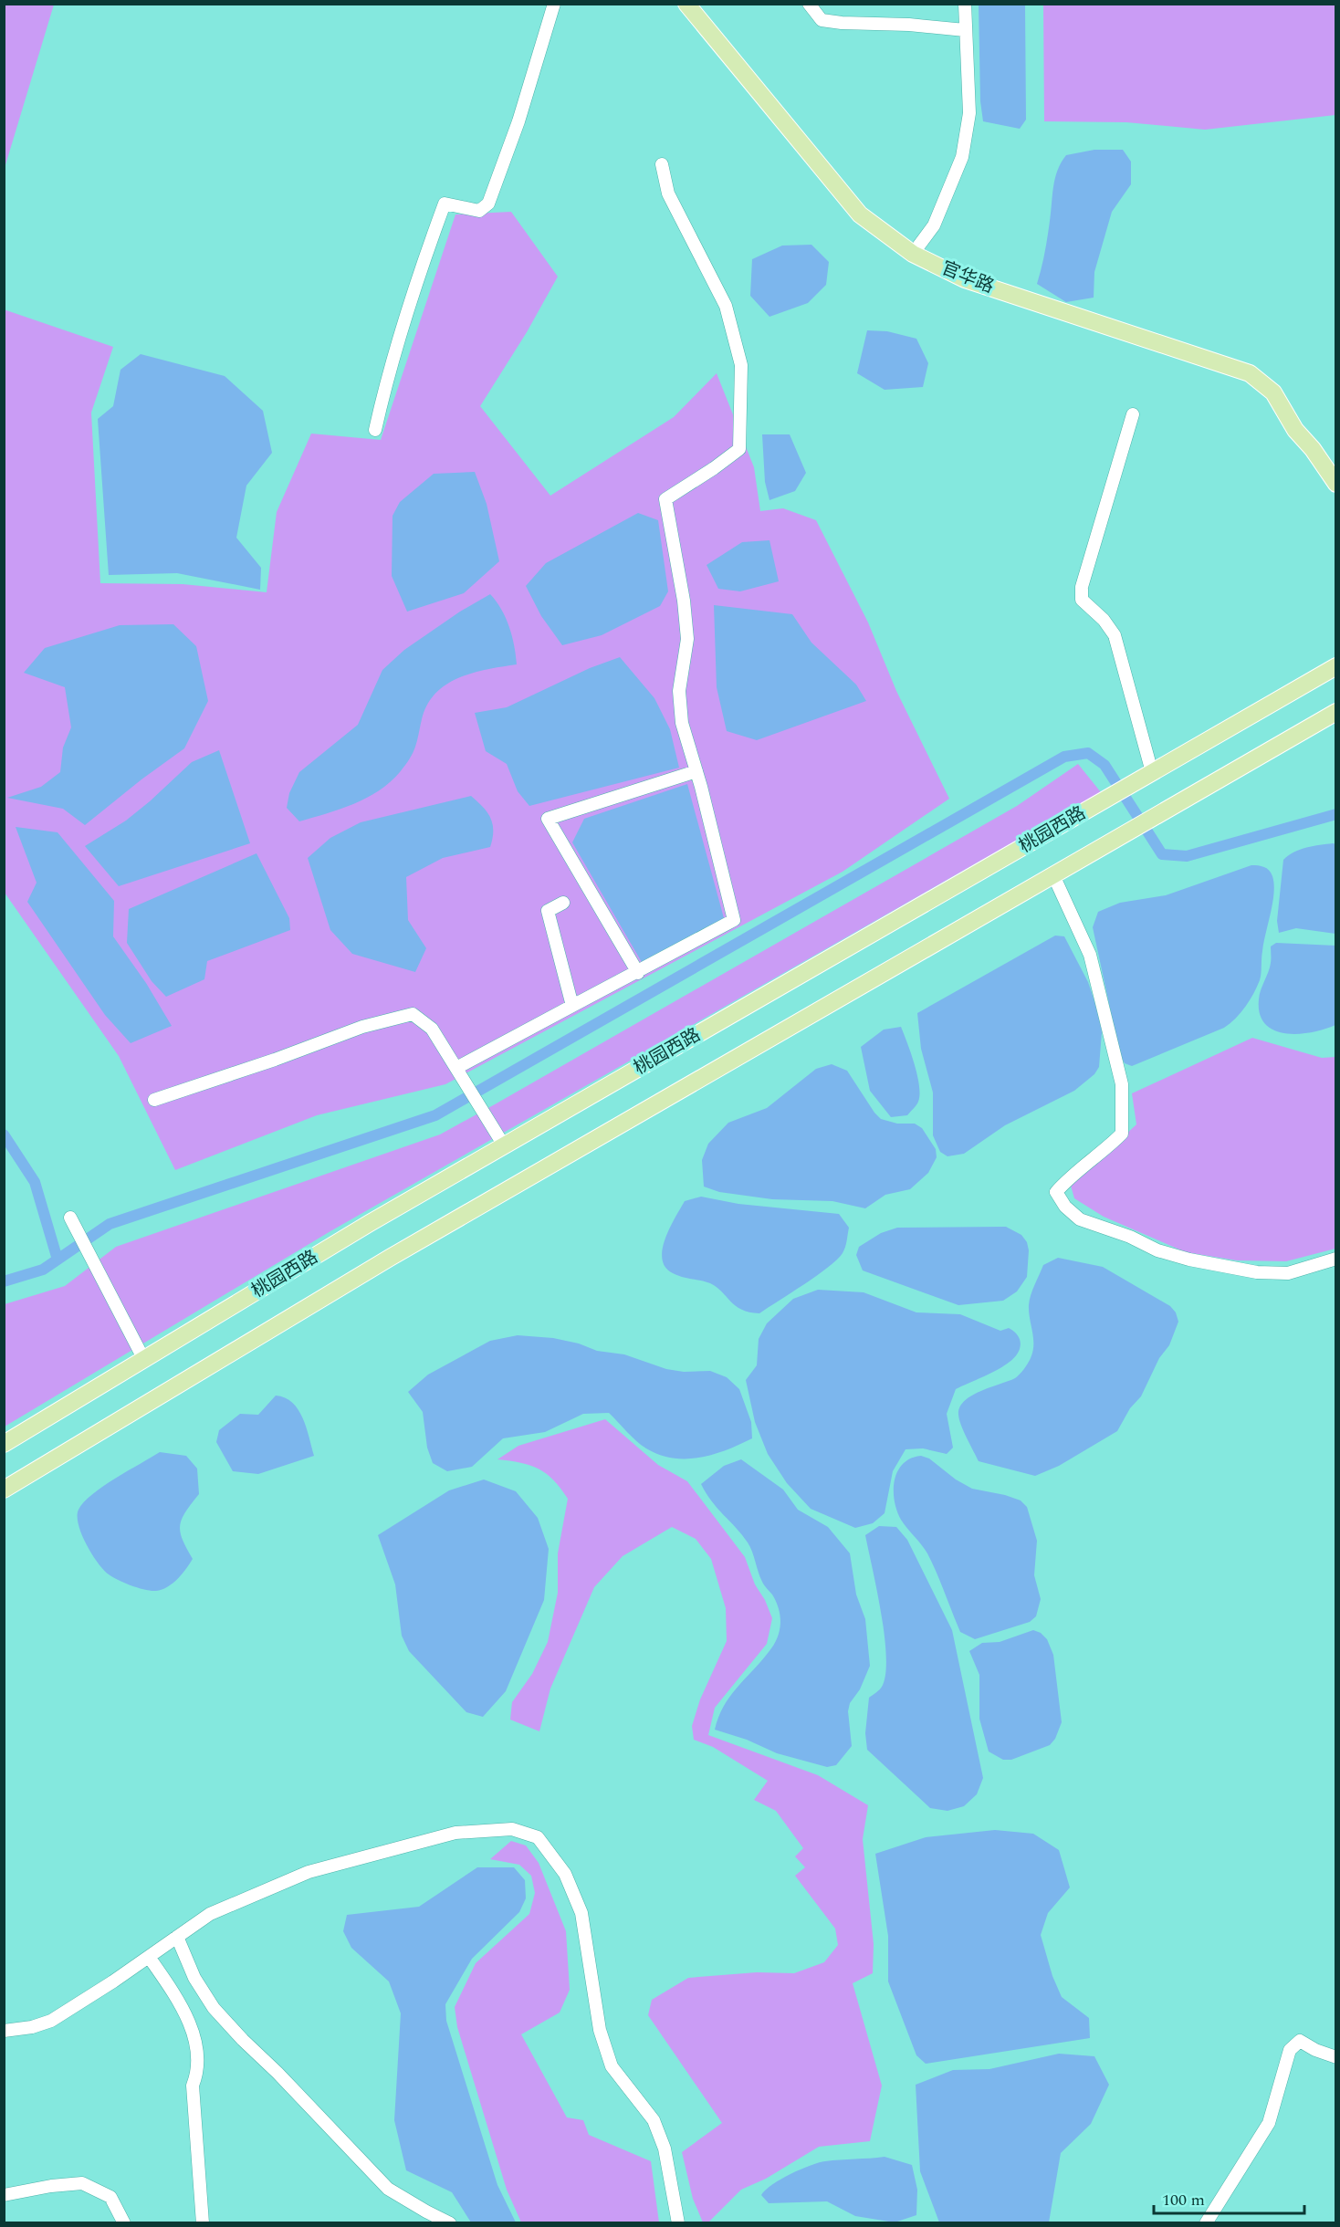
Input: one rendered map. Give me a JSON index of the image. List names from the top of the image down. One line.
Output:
{"streets":{"main road":["官华路","桃园西路"]},"scale_bar":"100 m"}
